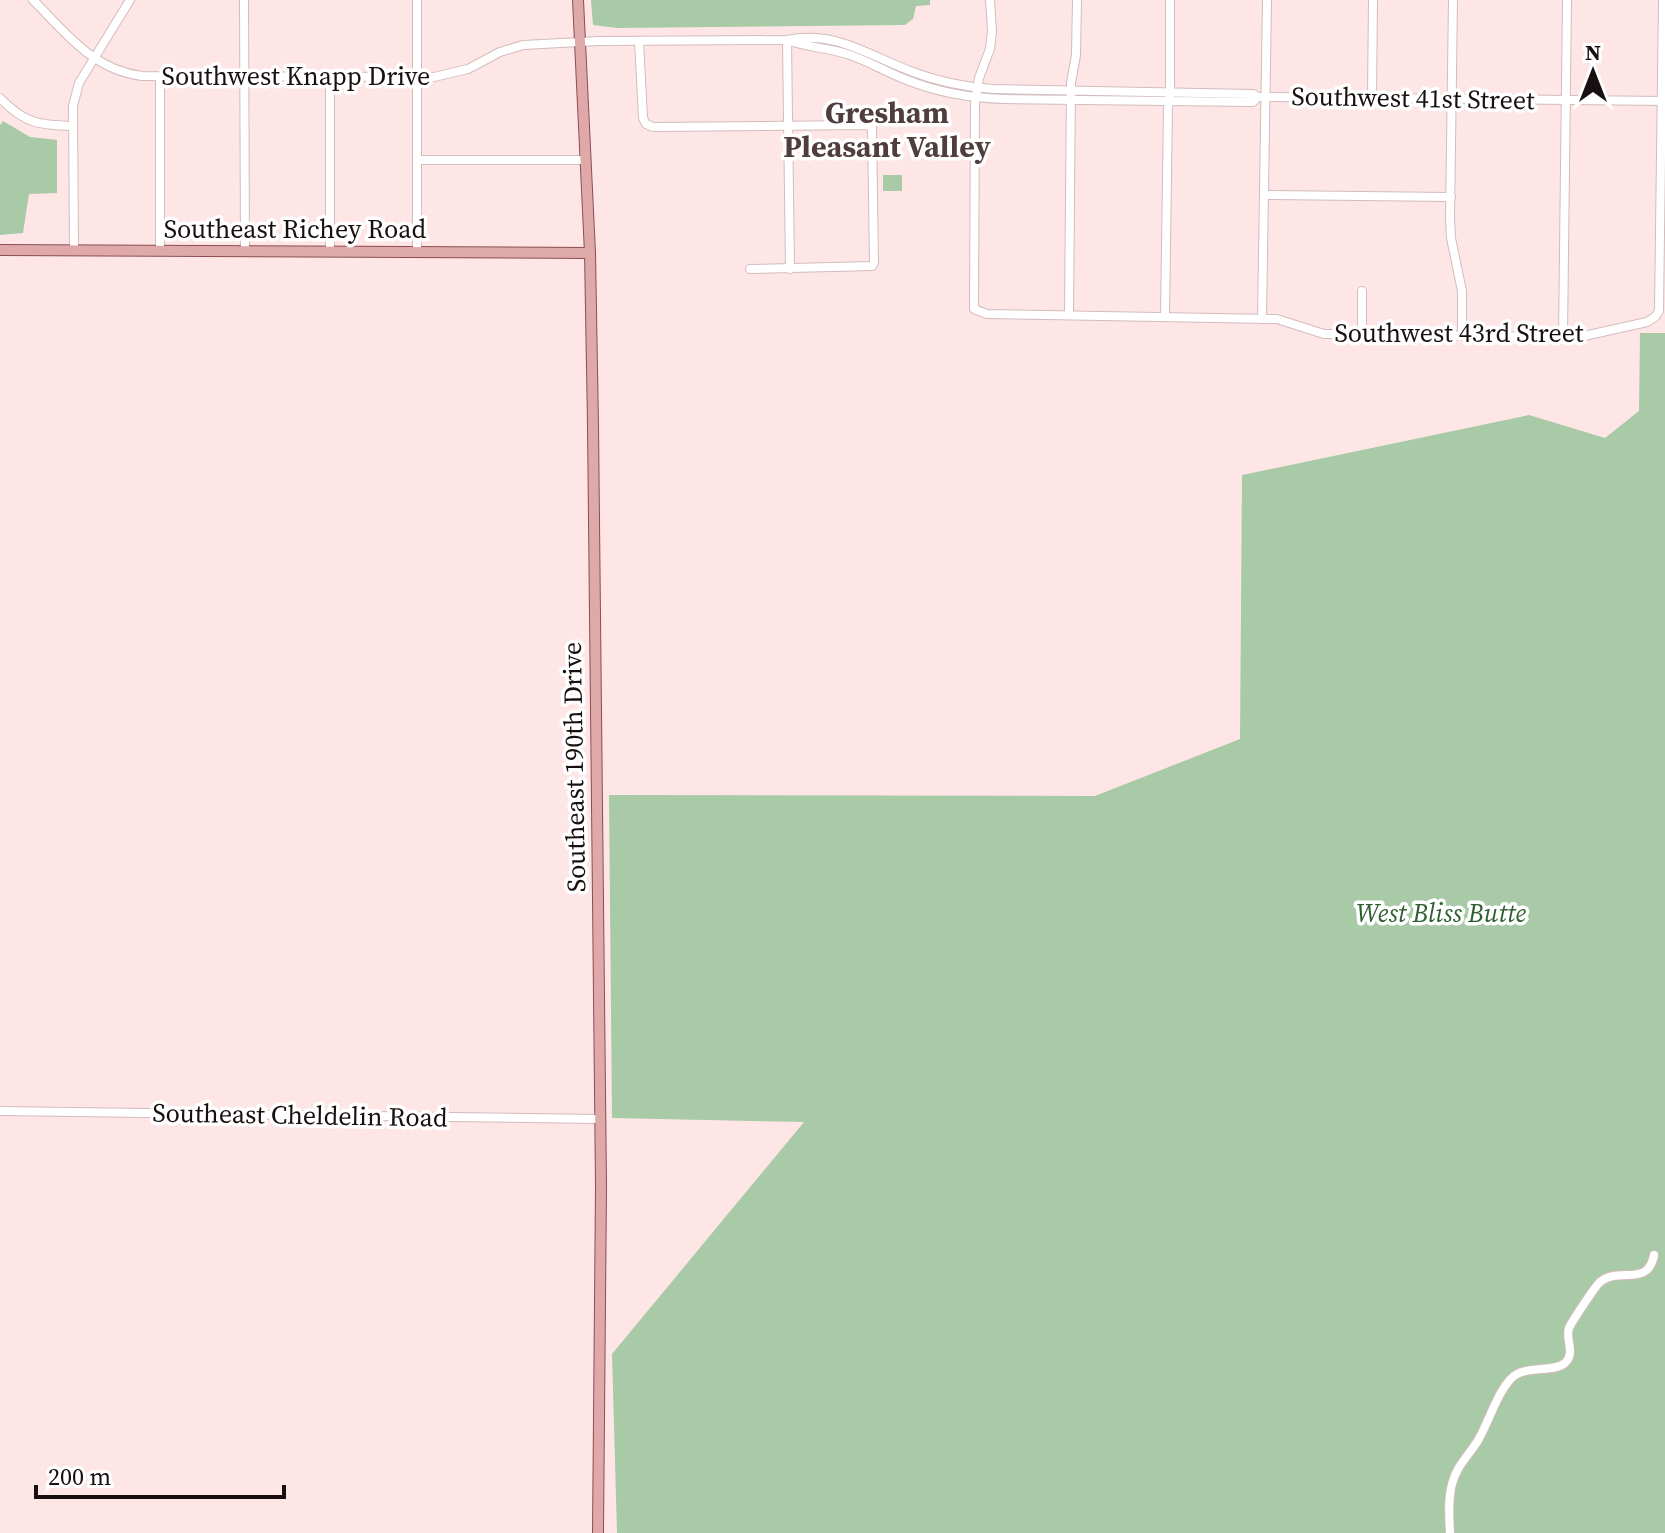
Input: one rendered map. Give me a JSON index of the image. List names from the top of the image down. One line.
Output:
{"streets":{"main road":["Southeast Richey Road","Southeast 190th Drive"],"street":["Southwest Knapp Drive","Southwest 41st Street","Southwest 43rd Street","Southeast Cheldelin Road"]},"crossings":[["Southwest Knapp Drive","Southwest 41st Street"],["Southwest Knapp Drive","Southeast 190th Drive"],["Southwest 41st Street","Southwest 43rd Street"],["Southwest 41st Street","Southeast 190th Drive"],["Southeast Richey Road","Southeast 190th Drive"],["Southeast 190th Drive","Southeast Cheldelin Road"]],"districts":["Gresham Pleasant Valley"],"parks":["West Bliss Butte"],"scale_bar":"200 m","north":"top"}
